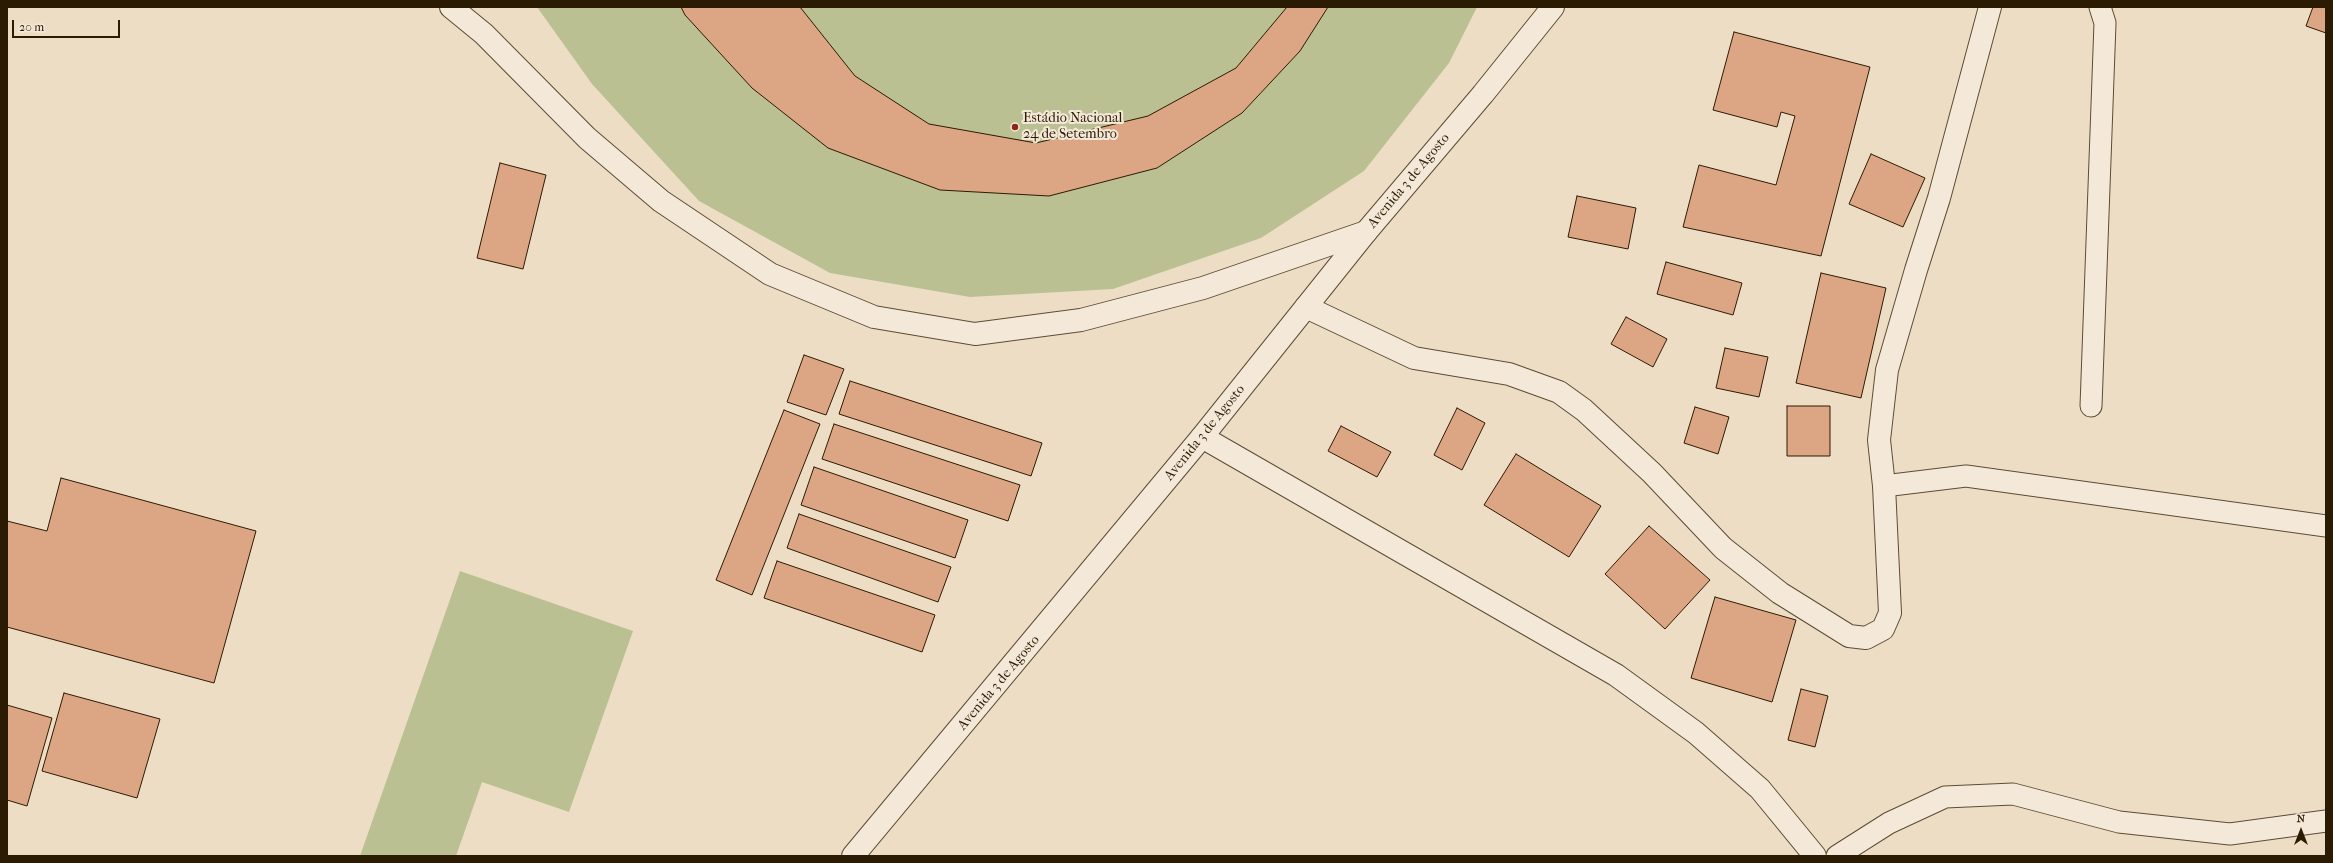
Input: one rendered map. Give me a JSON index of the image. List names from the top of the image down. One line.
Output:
{"streets":{"street":["Avenida 3 de Agosto"]},"places":["Estádio Nacional 24 de Setembro"],"scale_bar":"20 m","north":"top"}
